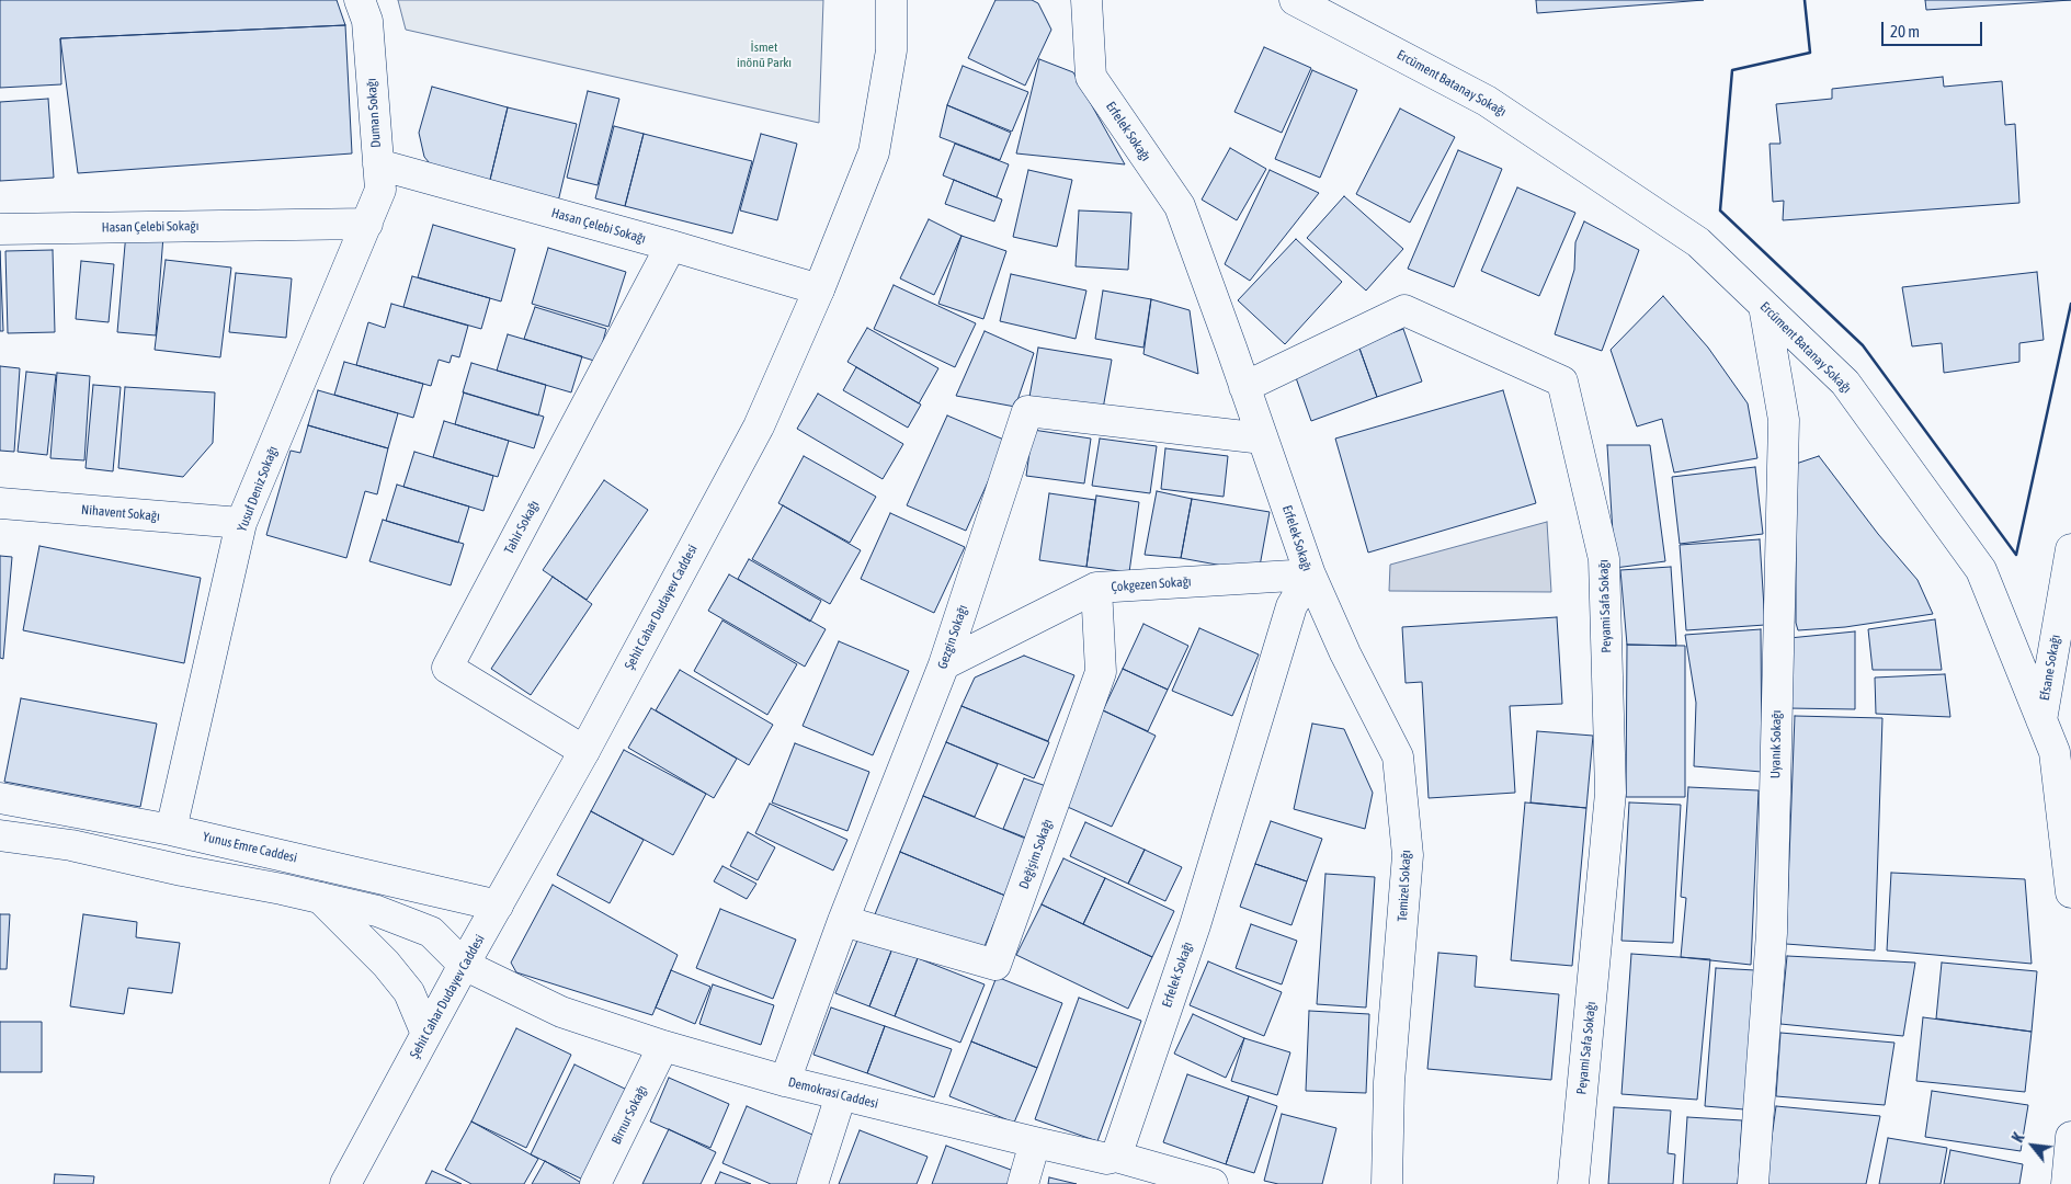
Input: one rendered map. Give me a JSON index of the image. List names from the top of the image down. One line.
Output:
{"streets":{"street":["Ercüment Batanay Sokağı","Duman Sokağı","Erfelek Sokağı","Hasan Çelebi Sokağı","Yusuf Deniz Sokağı","Nihavent Sokağı","Tahir Sokağı","Çokgezen Sokağı","Peyami Safa Sokağı","Şehit Cahar Dudayev Caddesi","Gezgin Sokağı","Efsane Sokağı","Uyanık Sokağı","Yunus Emre Caddesi","Değişim Sokağı","Temizel Sokağı","Demokrasi Caddesi","Birnur Sokağı"]},"crossings":[["Ercüment Batanay Sokağı","Efsane Sokağı"],["Ercüment Batanay Sokağı","Uyanık Sokağı"],["Duman Sokağı","Hasan Çelebi Sokağı"],["Duman Sokağı","Yusuf Deniz Sokağı"],["Erfelek Sokağı","Çokgezen Sokağı"],["Erfelek Sokağı","Peyami Safa Sokağı"],["Erfelek Sokağı","Gezgin Sokağı"],["Erfelek Sokağı","Temizel Sokağı"],["Erfelek Sokağı","Demokrasi Caddesi"],["Hasan Çelebi Sokağı","Yusuf Deniz Sokağı"],["Hasan Çelebi Sokağı","Tahir Sokağı"],["Hasan Çelebi Sokağı","Şehit Cahar Dudayev Caddesi"],["Yusuf Deniz Sokağı","Nihavent Sokağı"],["Yusuf Deniz Sokağı","Yunus Emre Caddesi"],["Tahir Sokağı","Şehit Cahar Dudayev Caddesi"],["Çokgezen Sokağı","Gezgin Sokağı"],["Çokgezen Sokağı","Değişim Sokağı"],["Çokgezen Sokağı","Temizel Sokağı"],["Şehit Cahar Dudayev Caddesi","Yunus Emre Caddesi"],["Şehit Cahar Dudayev Caddesi","Demokrasi Caddesi"],["Gezgin Sokağı","Değişim Sokağı"],["Gezgin Sokağı","Demokrasi Caddesi"],["Demokrasi Caddesi","Birnur Sokağı"]],"parks":["İsmet inönü Parkı"],"scale_bar":"20 m","north":"top left"}
